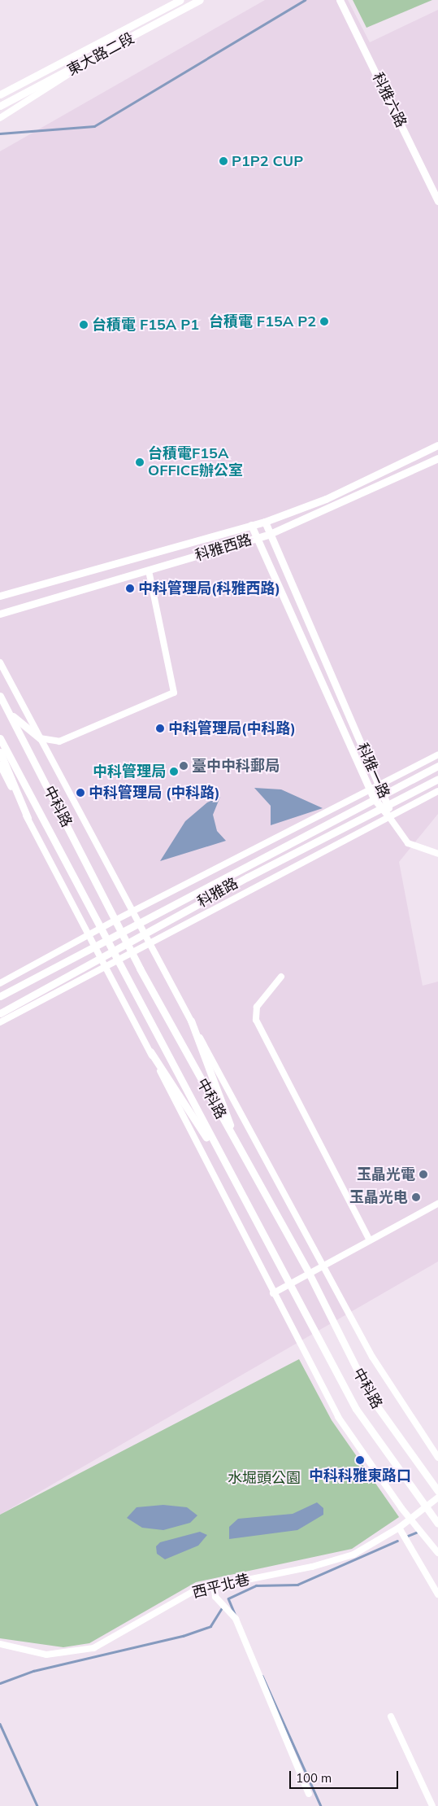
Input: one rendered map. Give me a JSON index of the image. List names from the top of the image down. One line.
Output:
{"streets":{"street":["東大路二段","科雅六路","科雅西路","科雅一路","中科路","科雅路","西平北巷"]},"crossings":[["科雅西路","科雅一路"],["科雅一路","科雅路"],["中科路","科雅路"],["中科路","西平北巷"]],"parks":["水堀頭公園"],"places":["P1P2 CUP","台積電 F15A P2","台積電 F15A P1","台積電F15A OFFICE辦公室","中科管理局(科雅西路)","中科管理局(中科路)","臺中中科郵局","中科管理局","中科管理局 (中科路)","玉晶光電","玉晶光电","中科科雅東路口"],"scale_bar":"100 m"}
